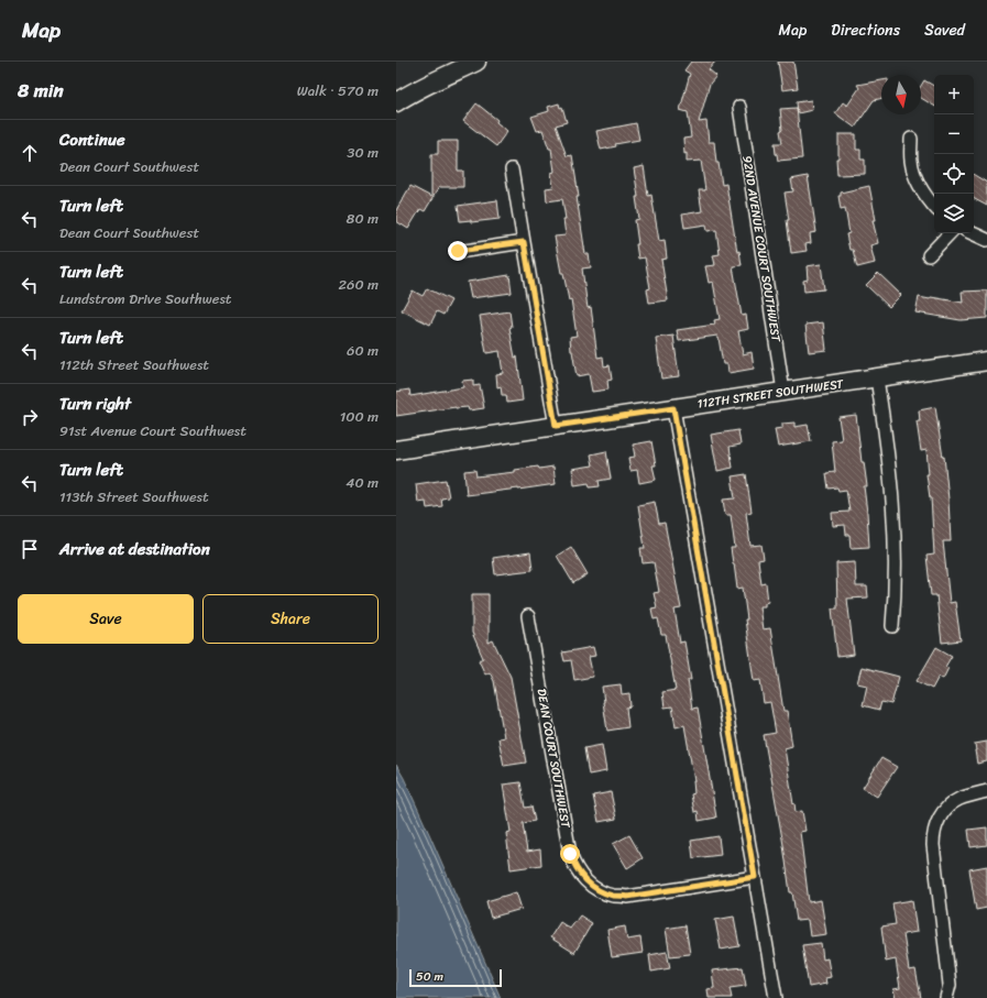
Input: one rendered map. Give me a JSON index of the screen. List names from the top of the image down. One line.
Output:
{"streets":{"street":["92ND AVENUE COURT SOUTHWEST","112TH STREET SOUTHWEST","DEAN COURT SOUTHWEST"]},"crossings":[["92ND AVENUE COURT SOUTHWEST","112TH STREET SOUTHWEST"]],"scale_bar":"50 m","north":"bottom","page":{"header":"Map","nav":["Map","Directions","Saved"],"heading":["8 min","Walk · 570 m"],"map_buttons":["+","−"],"list":[["Continue","Dean Court Southwest","30 m"],["Turn left","Dean Court Southwest","80 m"],["Turn left","Lundstrom Drive Southwest","260 m"],["Turn left","112th Street Southwest","60 m"],["Turn right","91st Avenue Court Southwest","100 m"],["Turn left","113th Street Southwest","40 m"],"Arrive at destination"],"buttons":["Save","Share"],"scale":"50 m"}}
